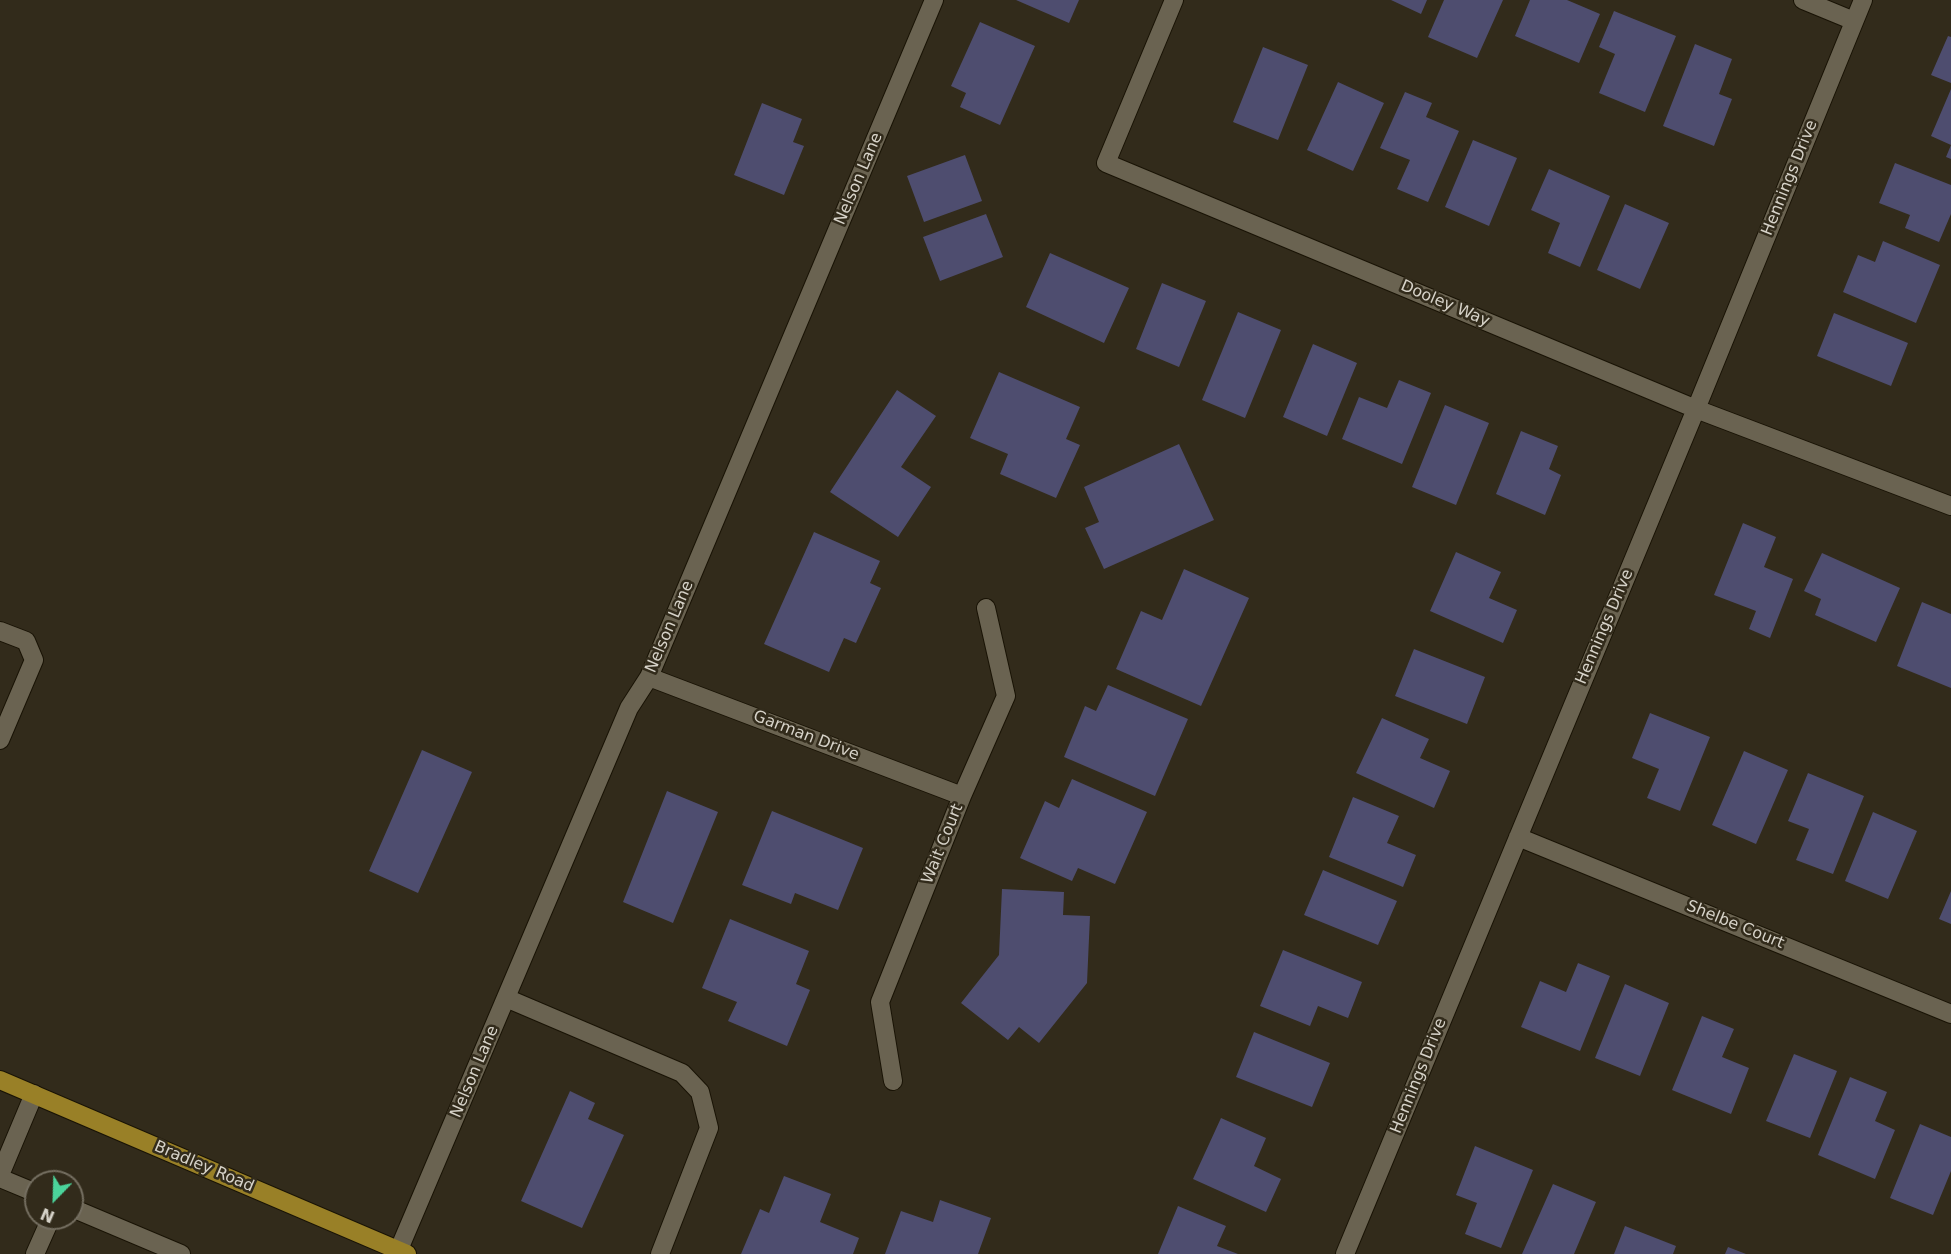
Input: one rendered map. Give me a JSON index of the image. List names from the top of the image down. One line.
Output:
{"streets":{"main road":["Bradley Road"],"street":["Hennings Drive","Nelson Lane","Dooley Way","Garman Drive","Wait Court","Shelbe Court"]},"crossings":[["Hennings Drive","Dooley Way"],["Hennings Drive","Shelbe Court"],["Nelson Lane","Garman Drive"],["Nelson Lane","Bradley Road"],["Garman Drive","Wait Court"]],"north":"bottom left"}
